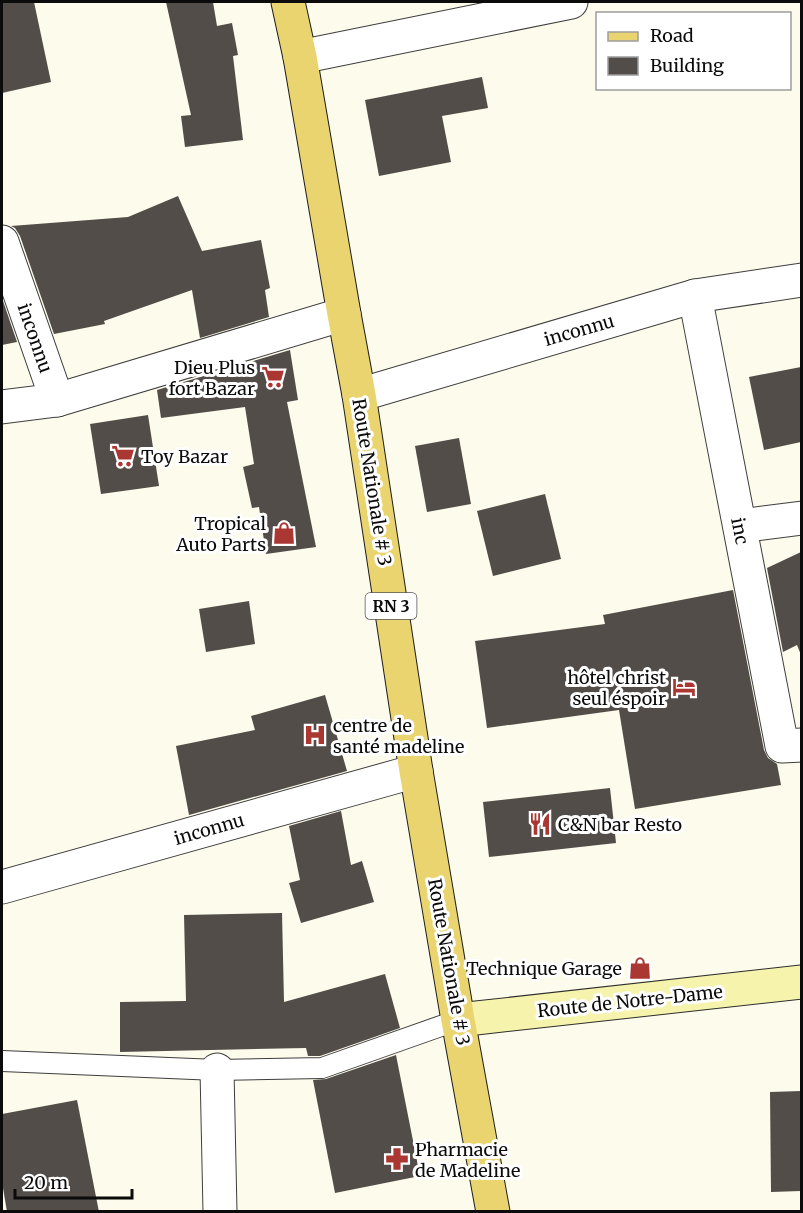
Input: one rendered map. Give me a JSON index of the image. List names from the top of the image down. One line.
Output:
{"streets":{"main road":["Route Nationale # 3","RN 3"],"street":["inconnu","inc","Route de Notre-Dame"]},"crossings":[["inconnu","Route Nationale # 3"],["inconnu","inc"],["Route Nationale # 3","Route de Notre-Dame"]],"places":{"supermarket":["Dieu Plus fort Bazar","Toy Bazar"],"shop":["Tropical Auto Parts","Technique Garage"],"hotel":["hôtel christ seul éspoir"],"hospital":["centre de santé madeline"],"restaurant":["C&N bar Resto"],"pharmacy":["Pharmacie de Madeline"]},"legend":["Road","Building"],"scale_bar":"20 m"}
